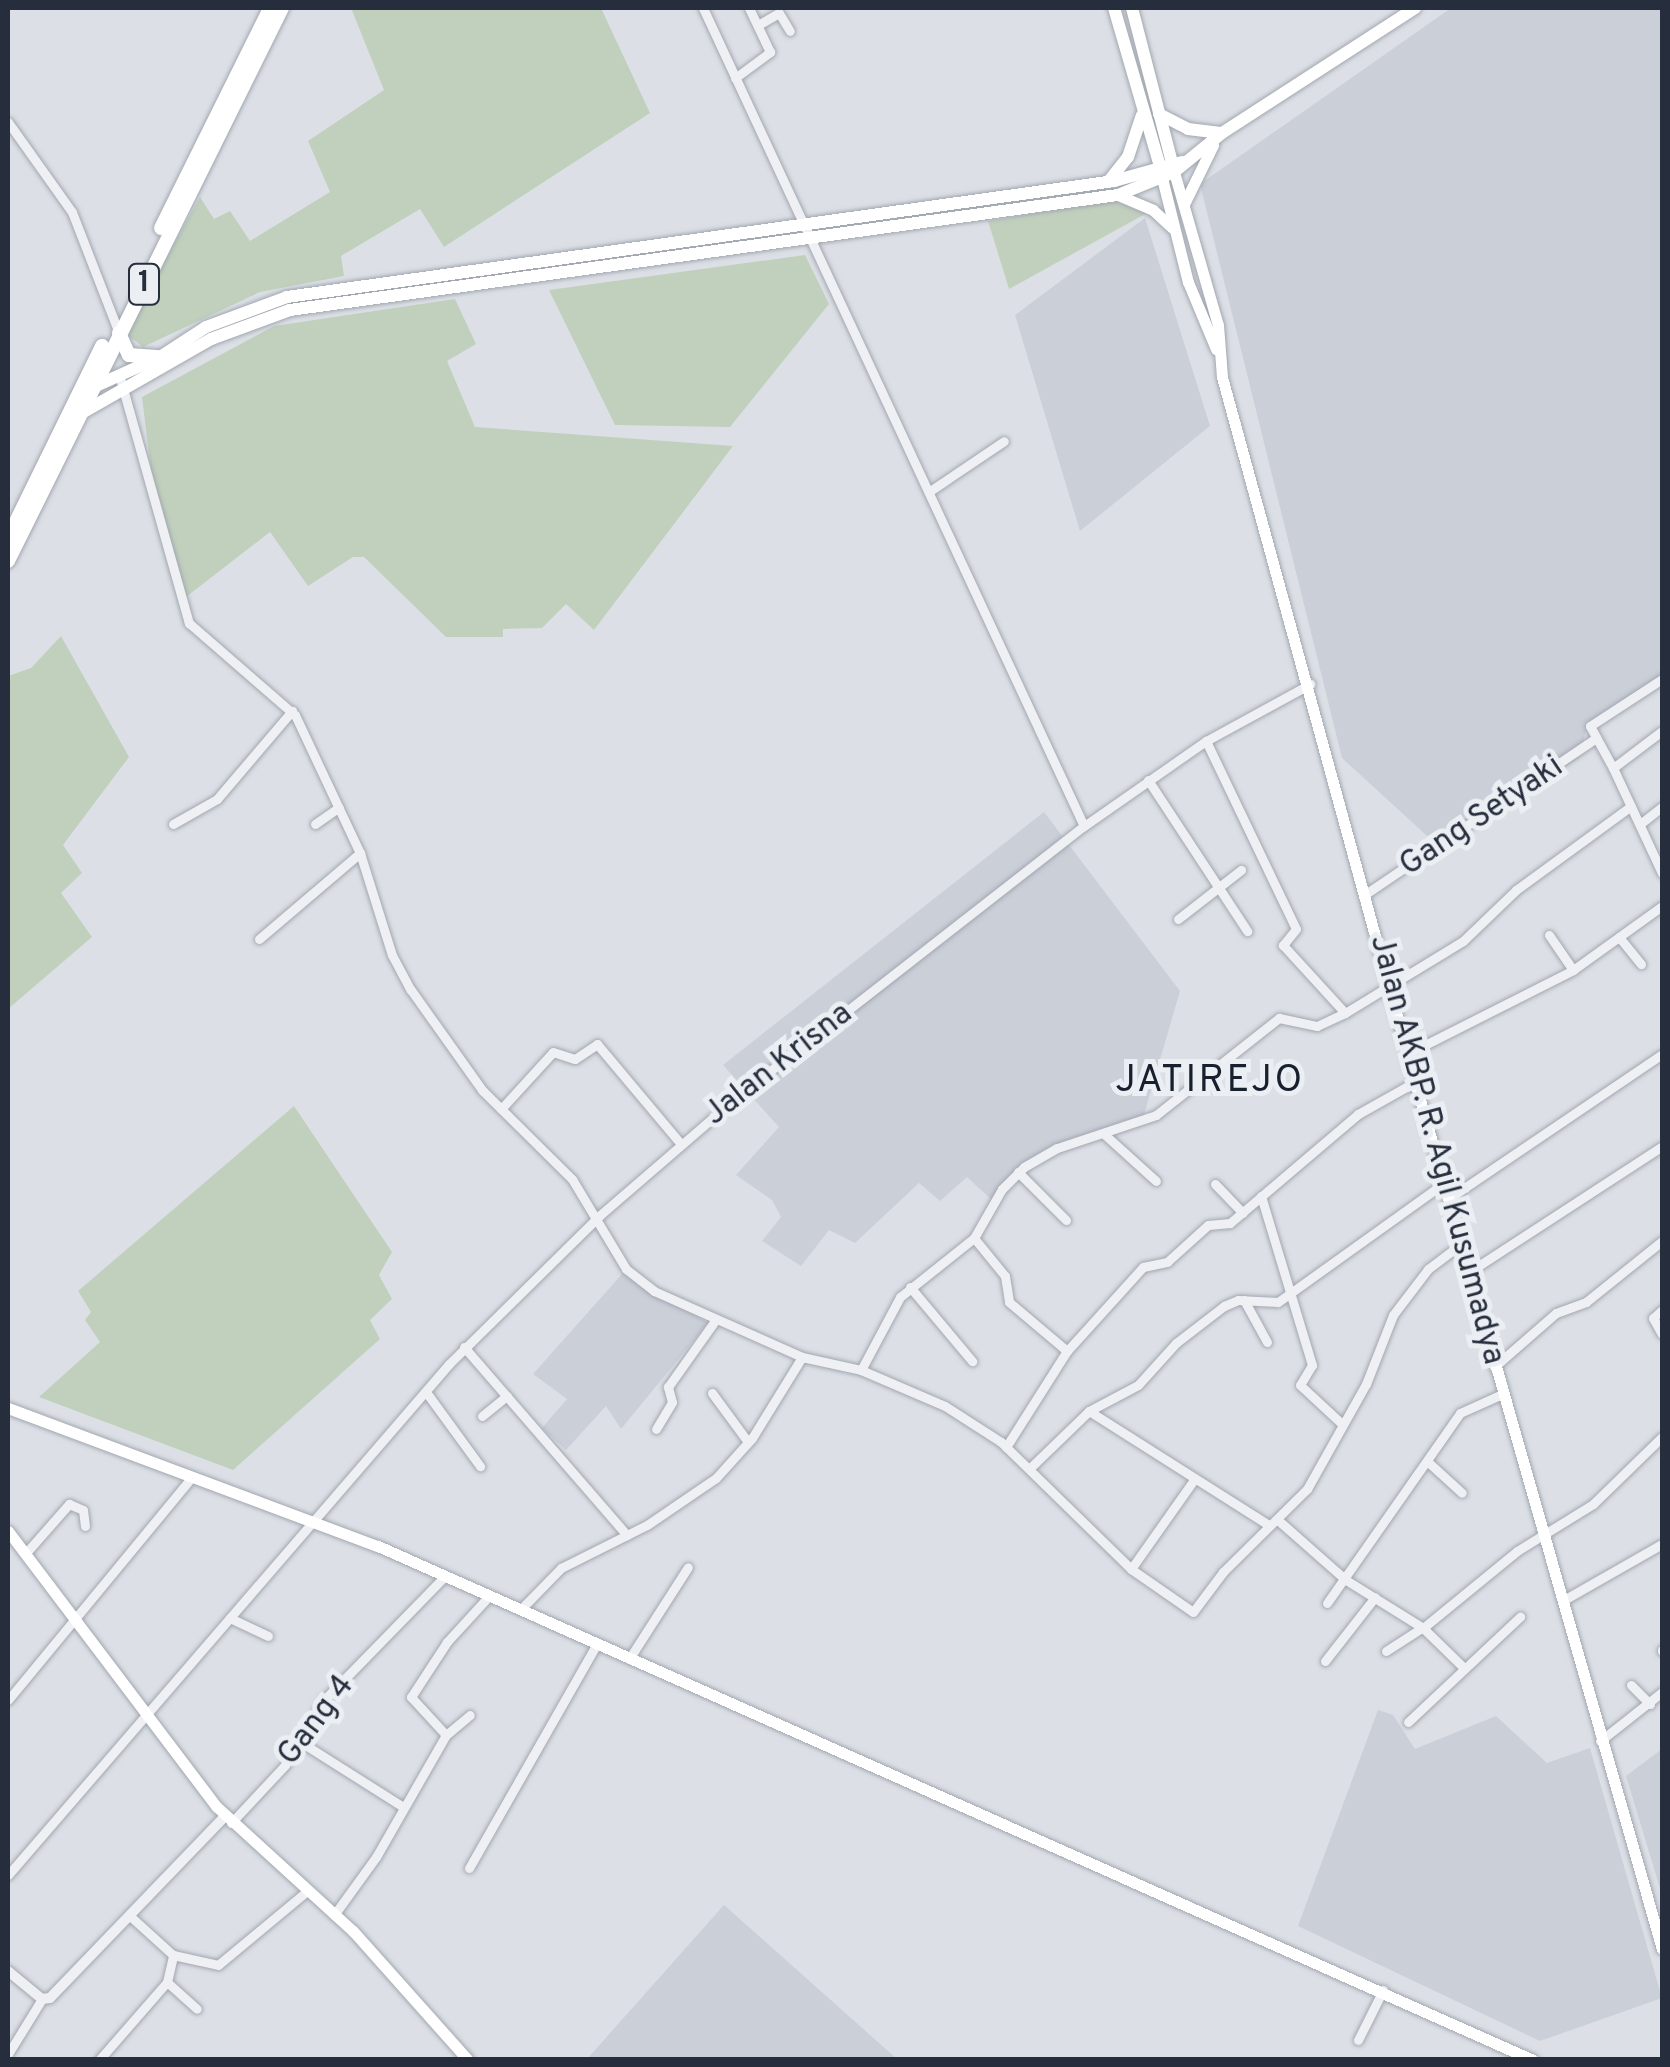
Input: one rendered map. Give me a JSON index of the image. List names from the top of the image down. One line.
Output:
{"streets":{"highway":["1"],"main road":["Jalan AKBP. R. Agil Kusumadya"],"street":["Gang Setyaki","Jalan Krisna","Gang 4"]},"crossings":[["Gang Setyaki","Jalan AKBP. R. Agil Kusumadya"],["Jalan Krisna","Jalan AKBP. R. Agil Kusumadya"]],"districts":["JATIREJO"]}
